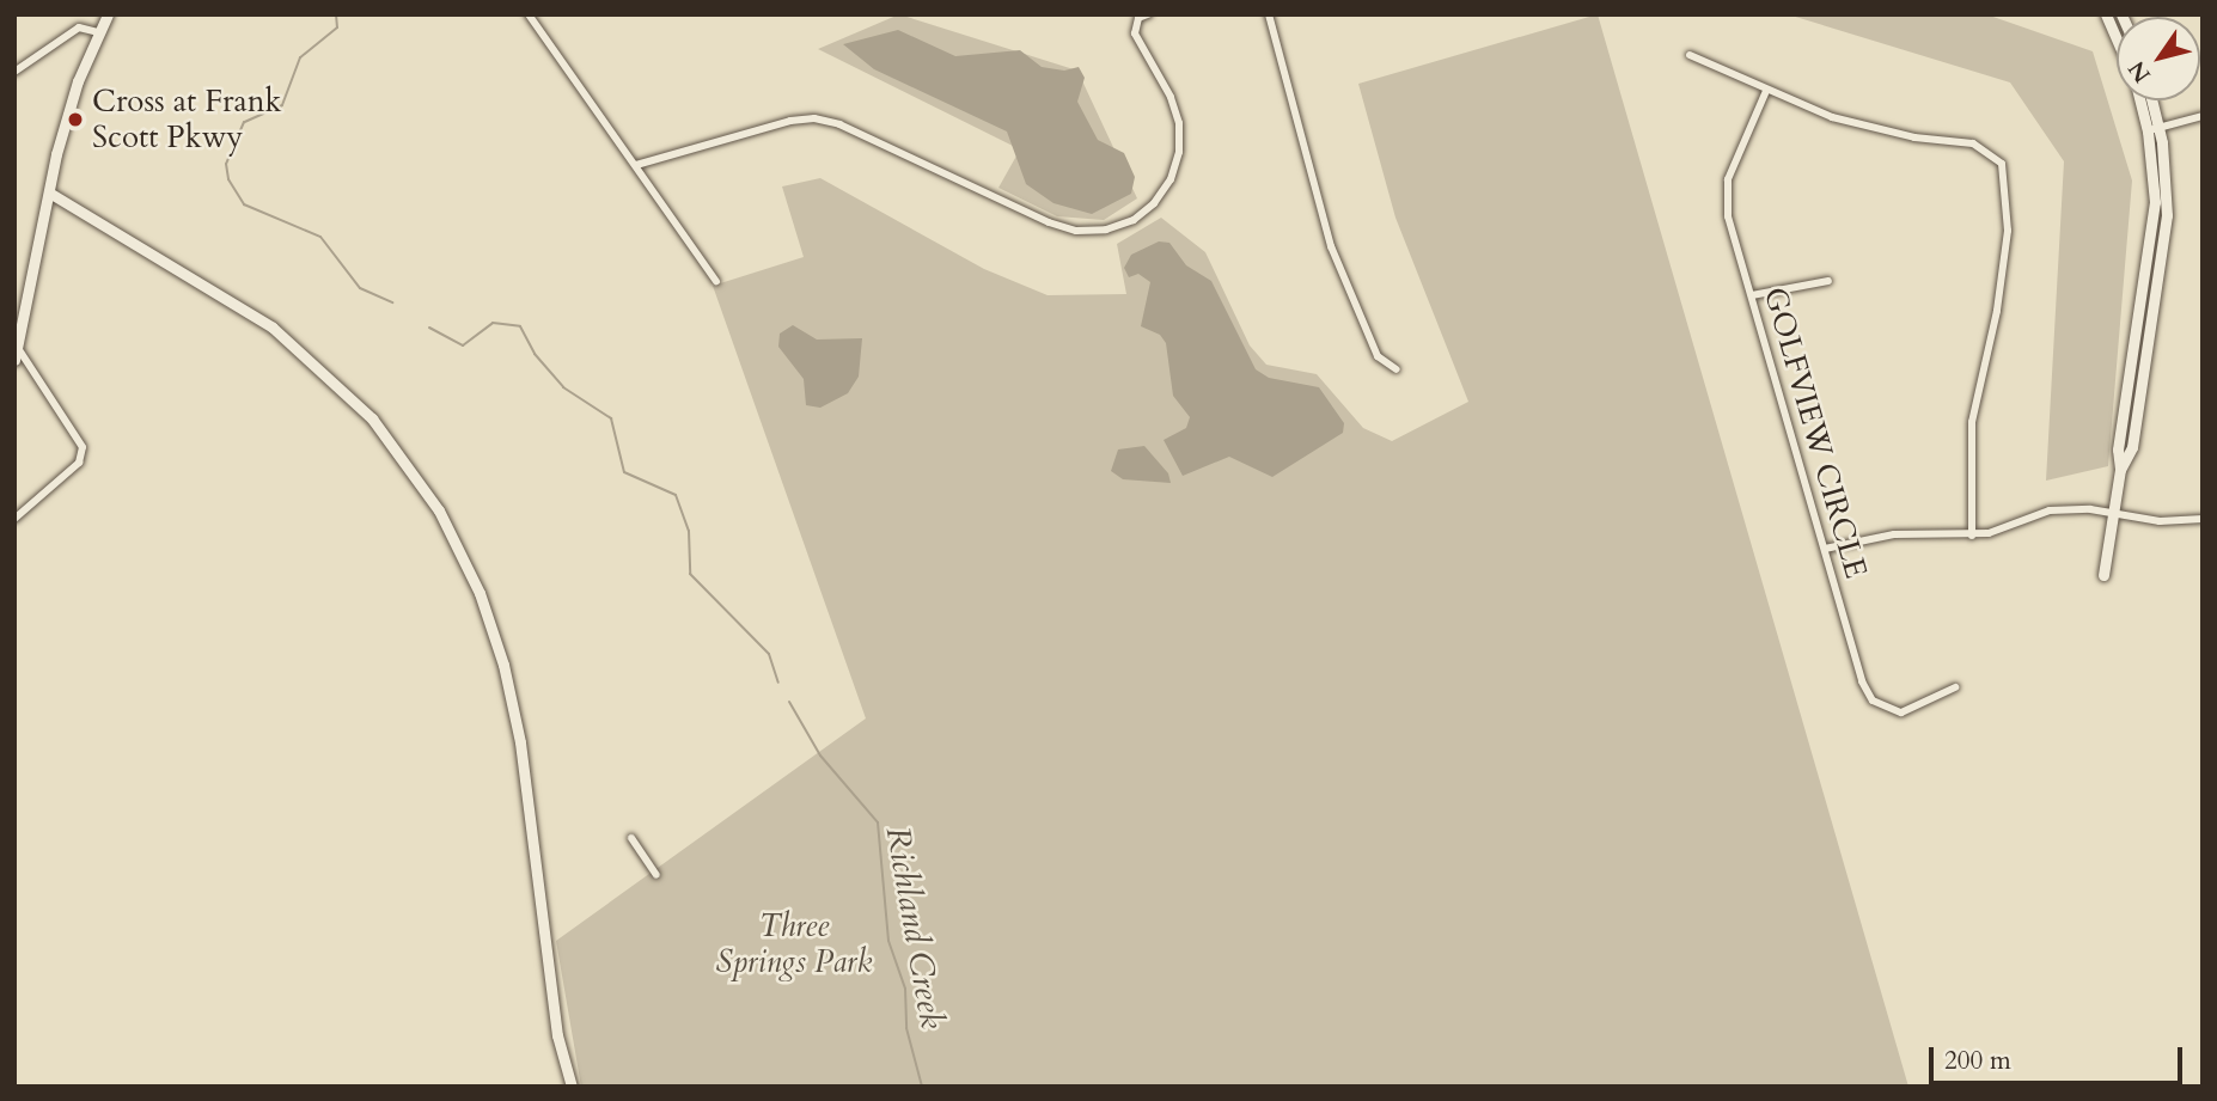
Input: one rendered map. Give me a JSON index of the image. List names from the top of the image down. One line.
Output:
{"streets":{"street":["GOLFVIEW CIRCLE"]},"water":["Richland Creek"],"parks":["Three Springs Park"],"places":["Cross at Frank Scott Pkwy"],"scale_bar":"200 m","north":"bottom left"}
